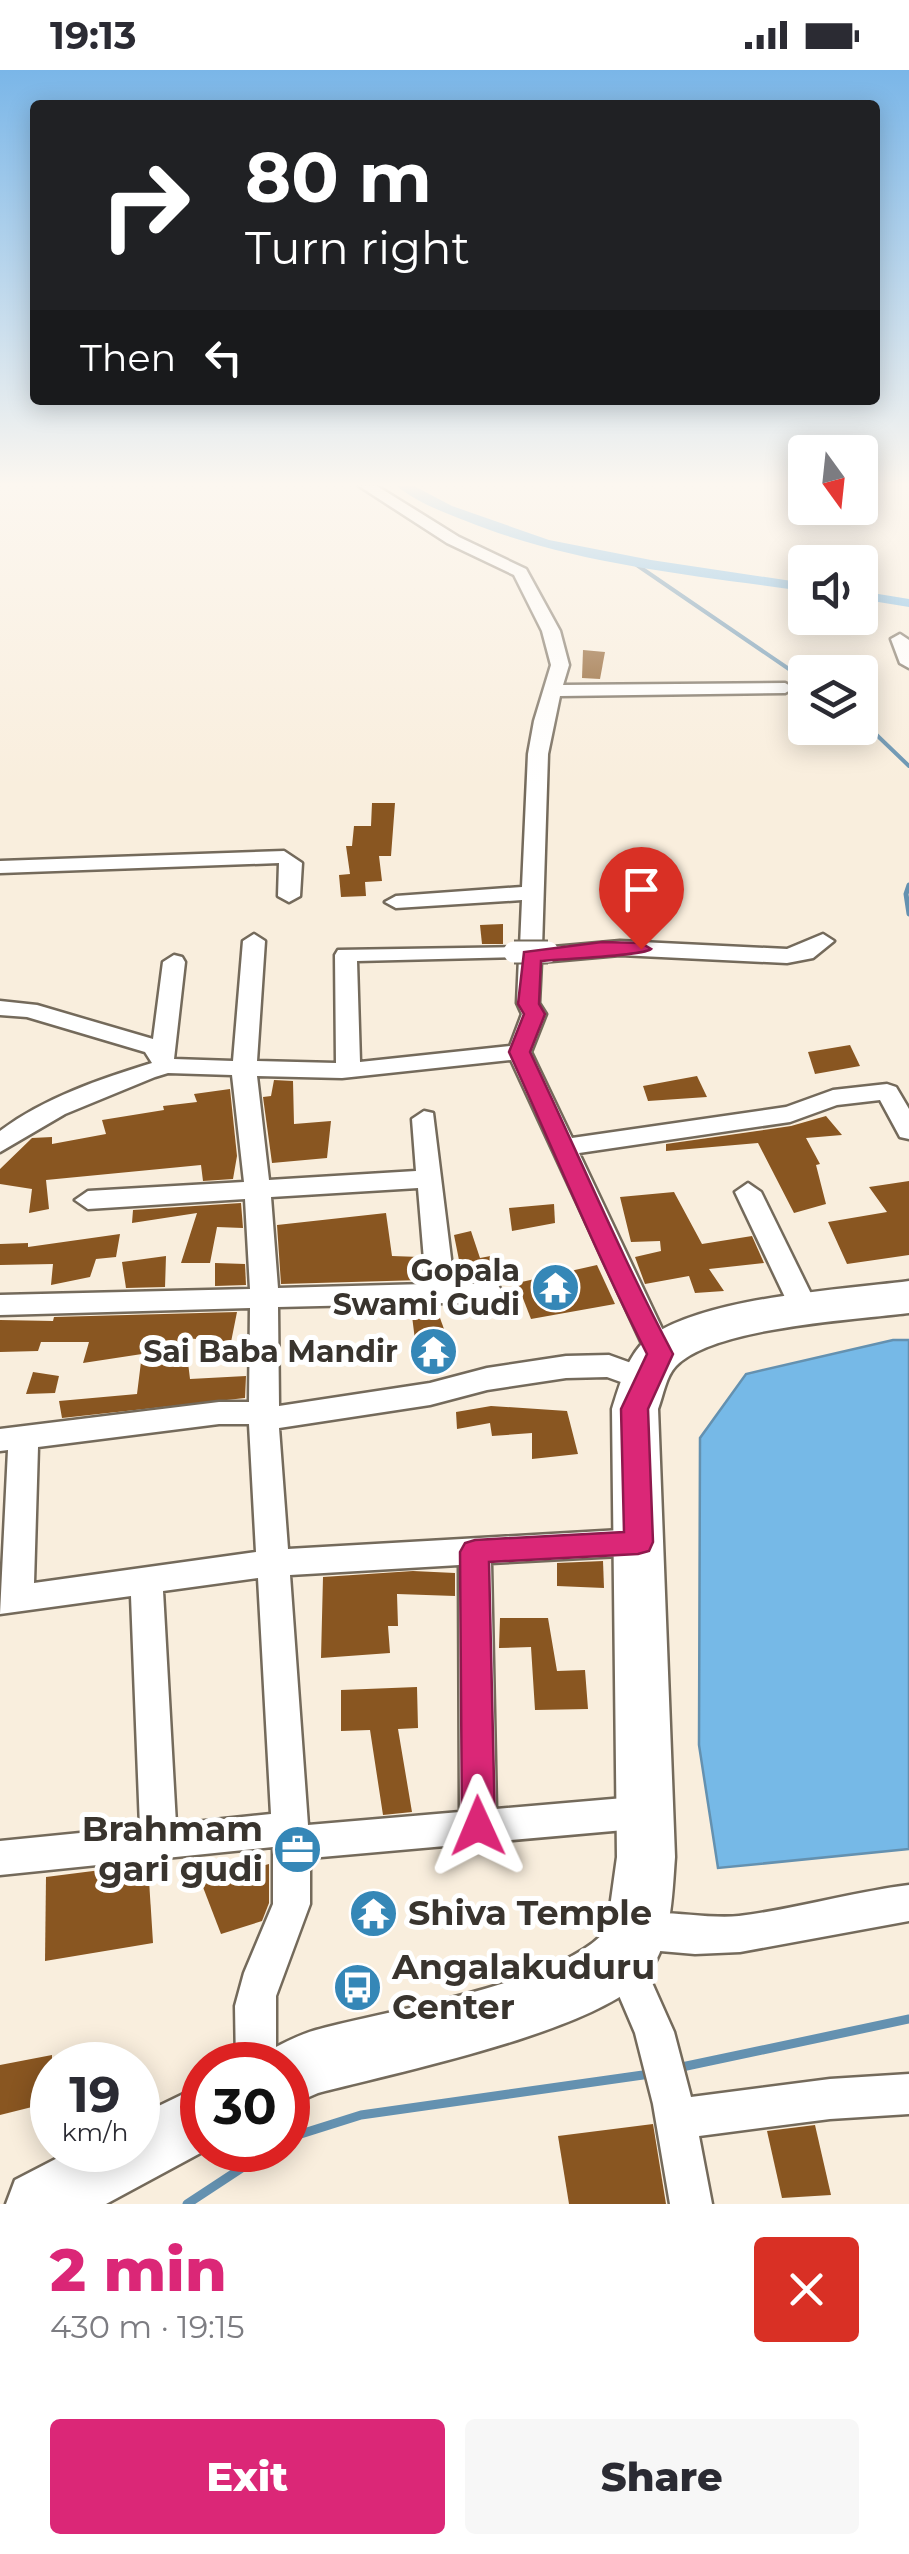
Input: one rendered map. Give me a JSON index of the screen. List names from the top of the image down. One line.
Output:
{"places":{"temple":["Gopala Swami Gudi","Sai Baba Mandir","Shiva Temple"],"office":["Brahmam gari gudi"],"bus stop":["Angalakuduru Center"]},"north":"bottom","page":{"status":"19:13","turn":["80 m","Turn right"],"then":"Then","speed":"19 km/h","limit":"30","heading":["2 min","430 m · 19:15"],"buttons":["Exit","Share"]}}
